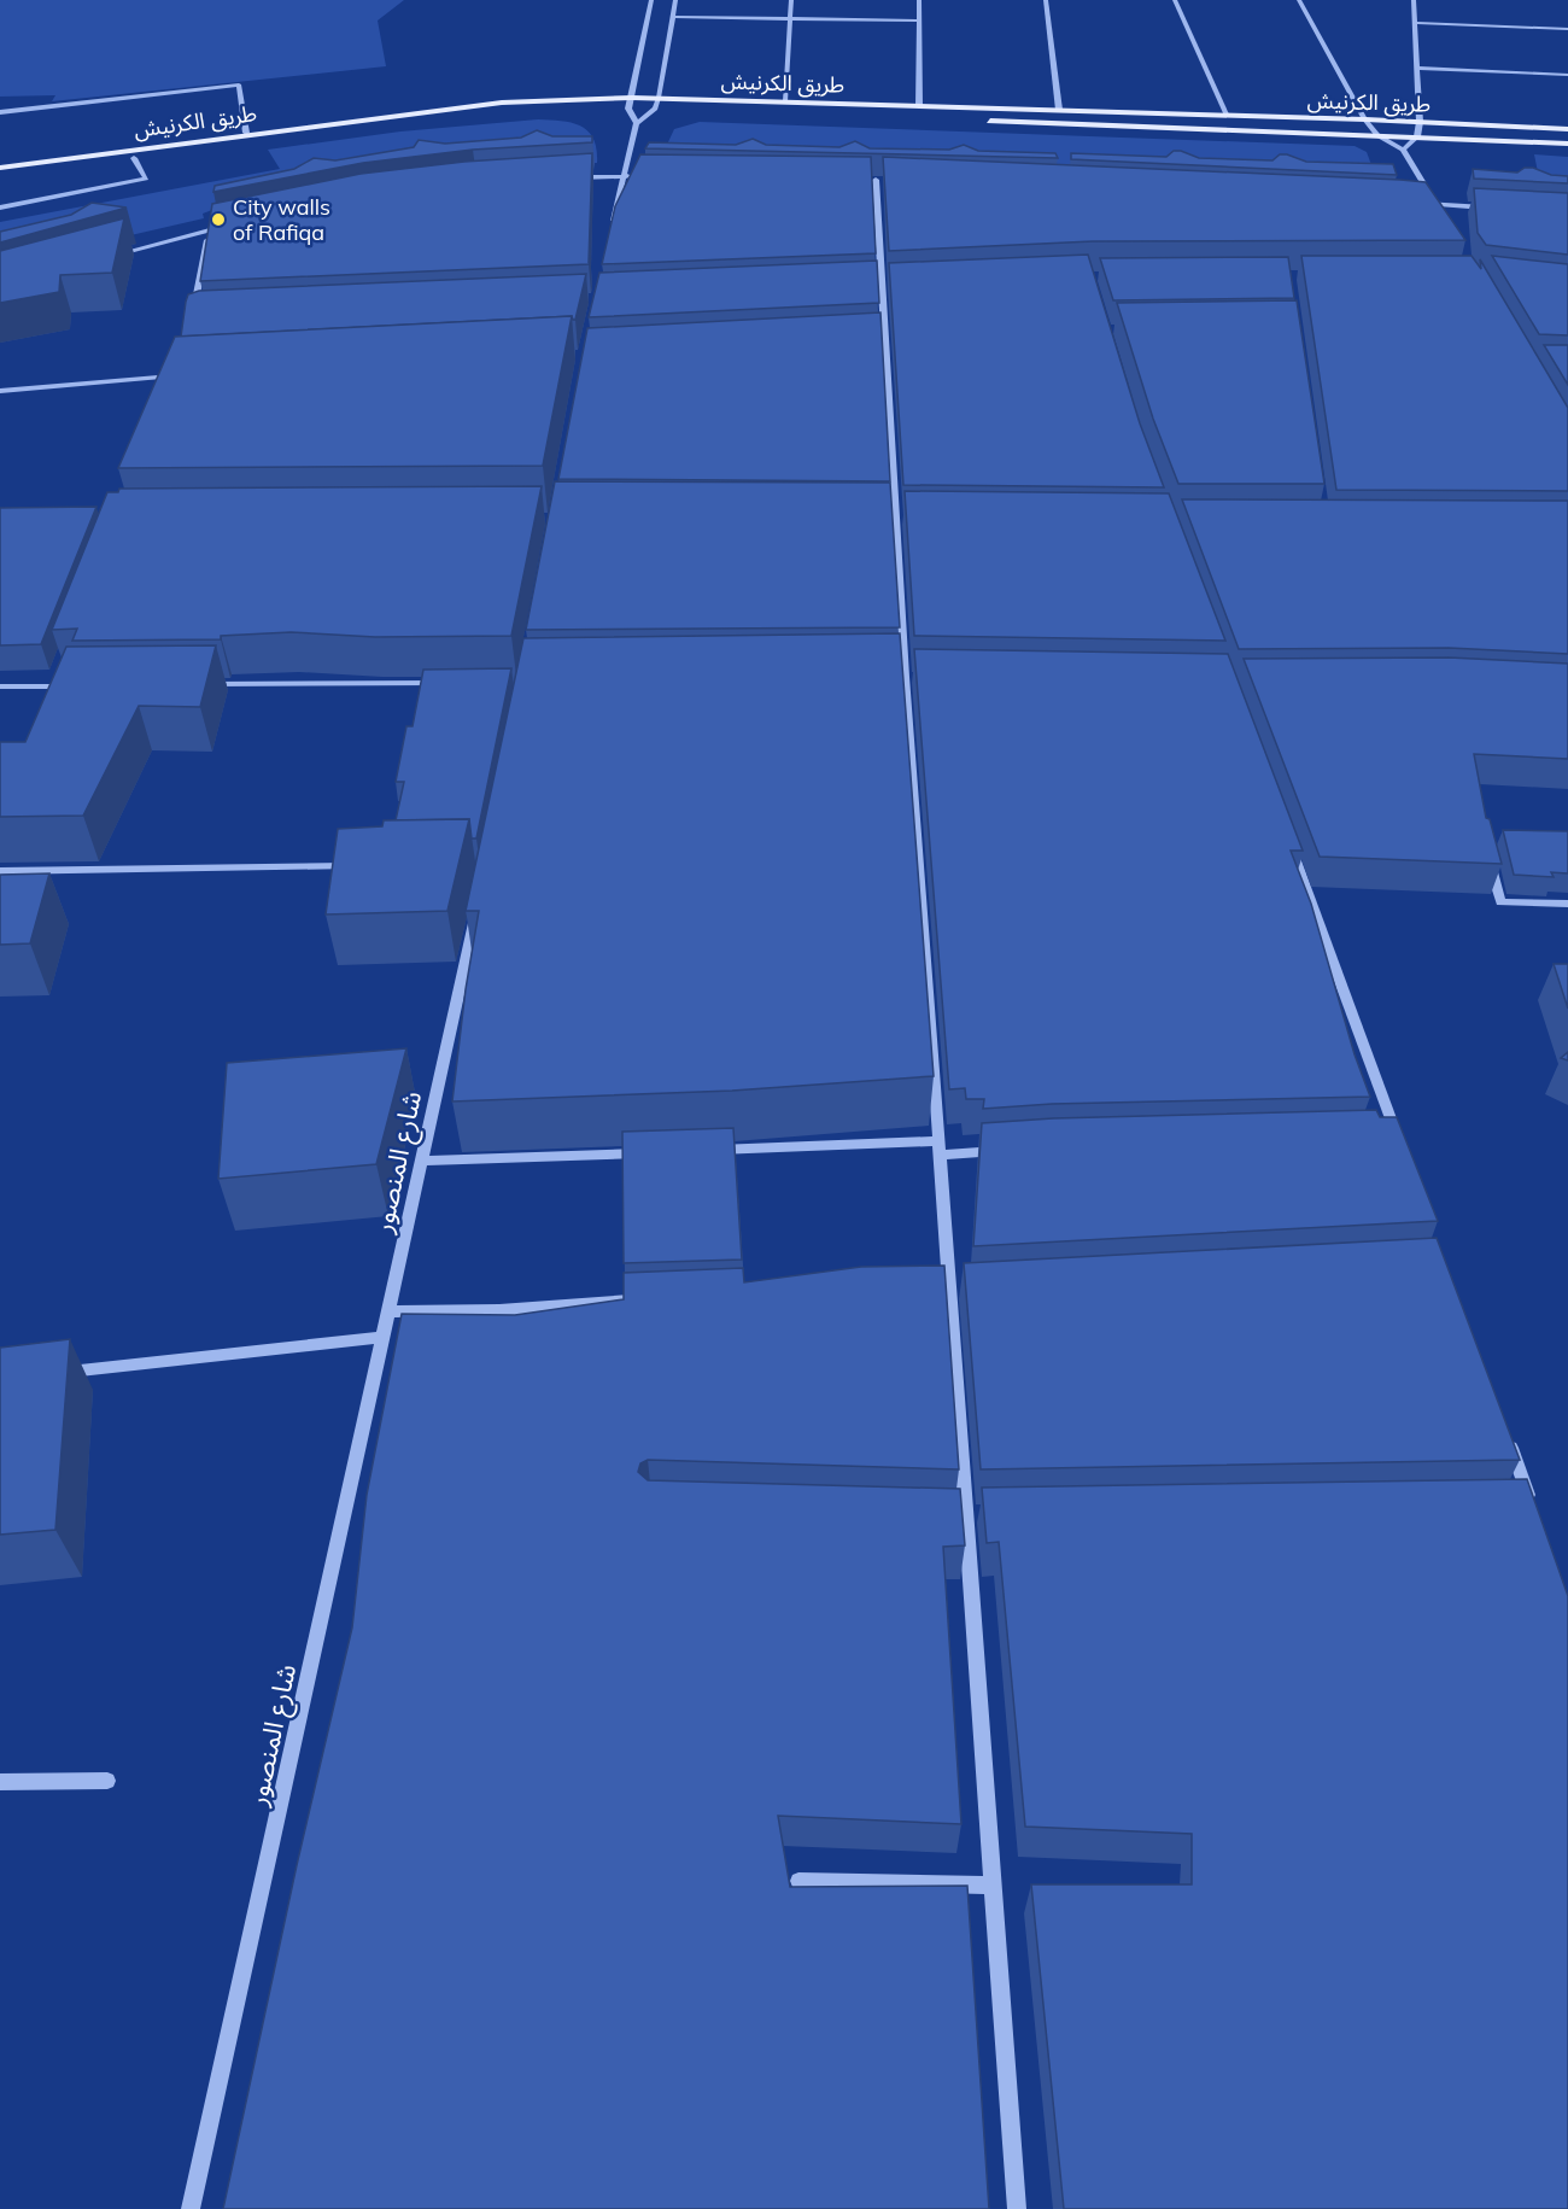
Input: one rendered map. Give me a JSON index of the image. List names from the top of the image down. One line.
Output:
{"streets":{"main road":["طريق الكرنيش"],"street":["شارع المنصور"]},"places":["City walls of Rafiqa"]}
